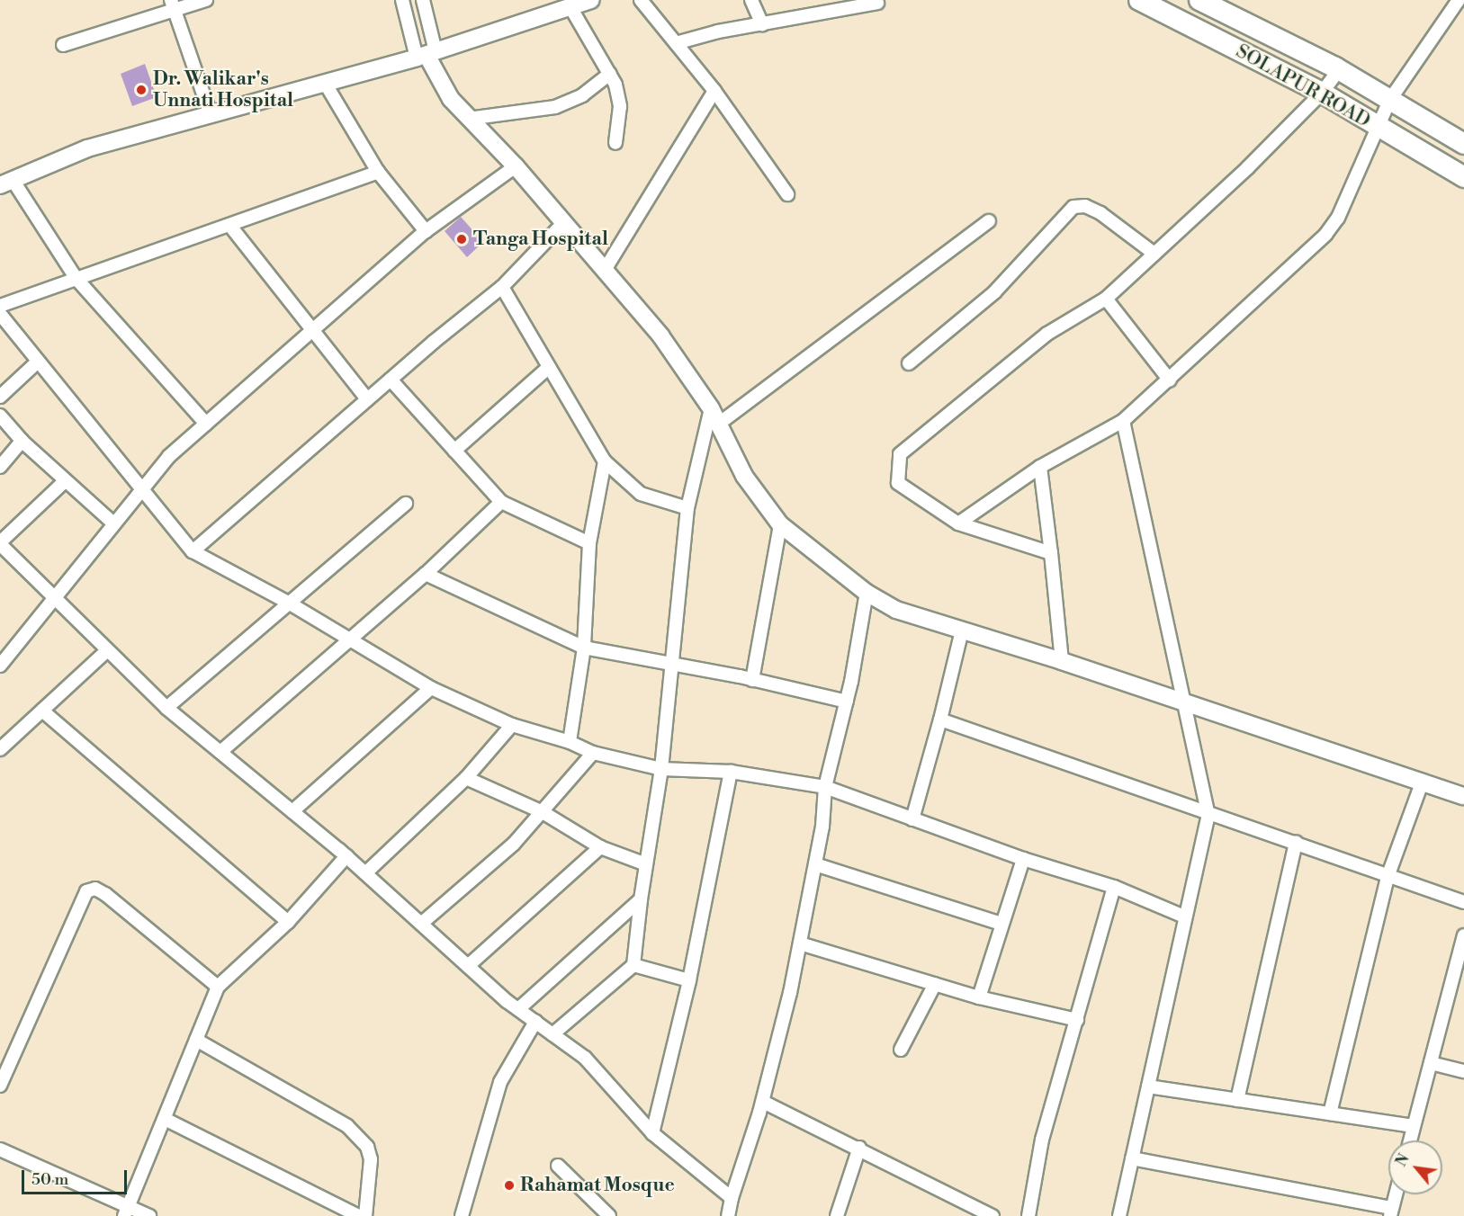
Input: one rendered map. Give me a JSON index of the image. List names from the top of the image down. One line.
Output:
{"streets":{"main road":["SOLAPUR ROAD"]},"places":["Dr. Walikar's Unnati Hospital","Tanga Hospital","Rahamat Mosque"],"scale_bar":"50 m","north":"top left"}
